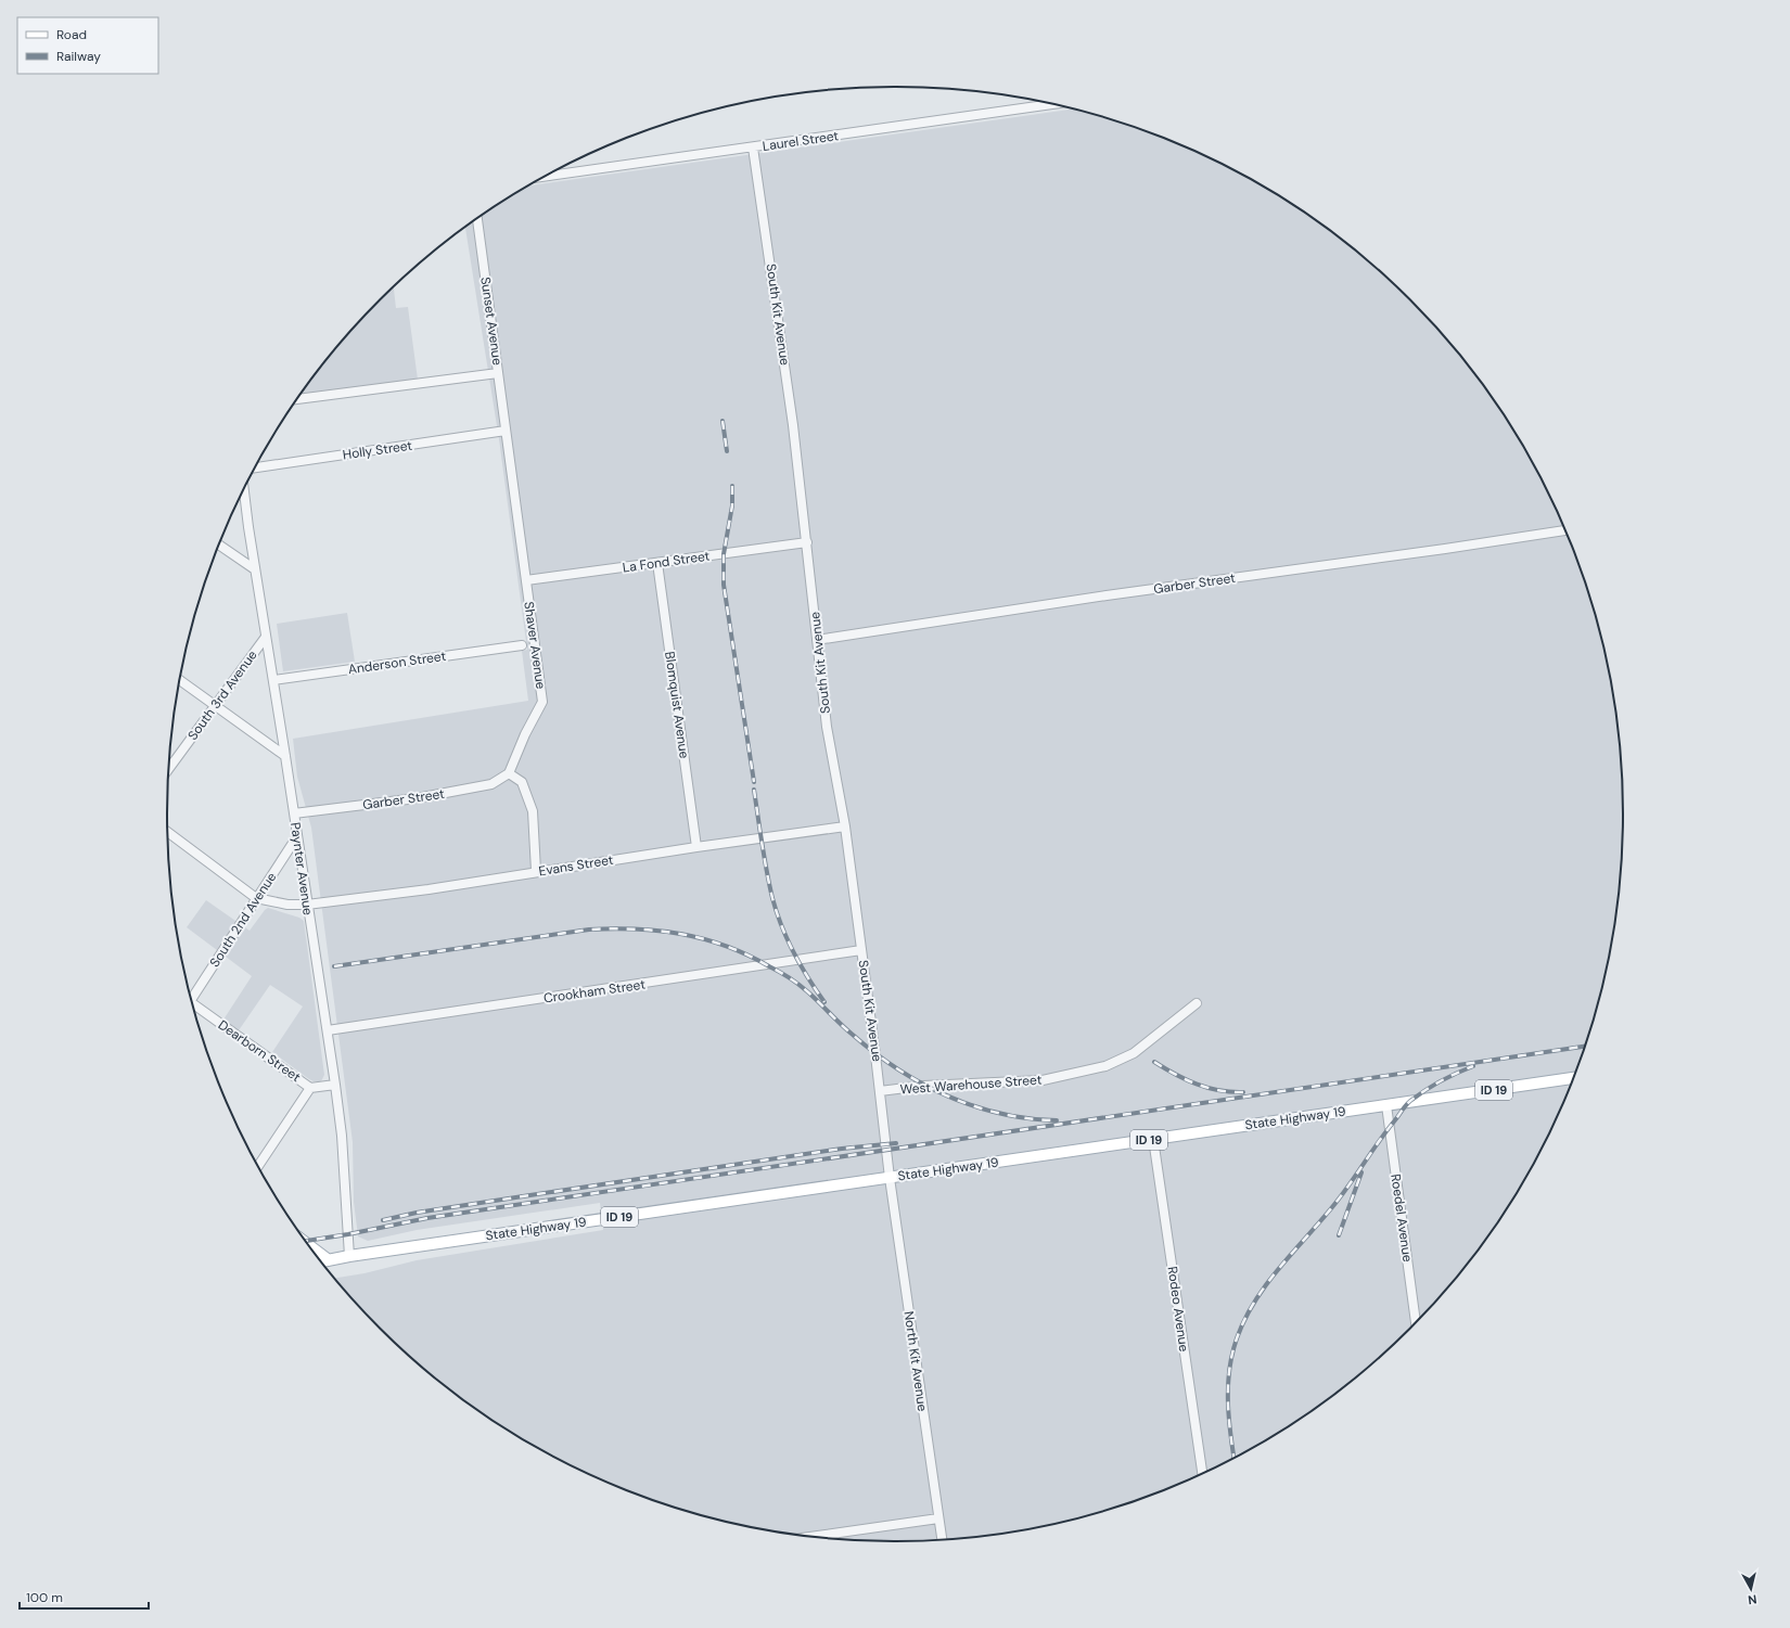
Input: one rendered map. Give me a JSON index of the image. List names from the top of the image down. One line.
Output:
{"streets":{"main road":["ID 19","State Highway 19"],"street":["Laurel Street","South Kit Avenue","Sunset Avenue","Holly Street","La Fond Street","Garber Street","Shaver Avenue","Anderson Street","South 3rd Avenue","Blomquist Avenue","Evans Street","Paynter Avenue","South 2nd Avenue","Crookham Street","Dearborn Street","West Warehouse Street","Roedel Avenue","Rodeo Avenue","North Kit Avenue"]},"crossings":[["Laurel Street","South Kit Avenue"],["South Kit Avenue","La Fond Street"],["South Kit Avenue","Garber Street"],["South Kit Avenue","Evans Street"],["South Kit Avenue","Crookham Street"],["South Kit Avenue","West Warehouse Street"],["South Kit Avenue","State Highway 19"],["South Kit Avenue","North Kit Avenue"],["Sunset Avenue","Holly Street"],["Sunset Avenue","Shaver Avenue"],["Holly Street","Shaver Avenue"],["La Fond Street","Shaver Avenue"],["La Fond Street","Blomquist Avenue"],["Garber Street","Shaver Avenue"],["Garber Street","Paynter Avenue"],["Anderson Street","Paynter Avenue"],["South 3rd Avenue","Paynter Avenue"],["Blomquist Avenue","Evans Street"],["Evans Street","Paynter Avenue"],["Evans Street","South 2nd Avenue"],["Paynter Avenue","South 2nd Avenue"],["Paynter Avenue","Crookham Street"],["Paynter Avenue","Dearborn Street"],["Paynter Avenue","State Highway 19"],["State Highway 19","Roedel Avenue"],["State Highway 19","Rodeo Avenue"],["State Highway 19","North Kit Avenue"]],"legend":["Road","Railway"],"scale_bar":"100 m","north":"bottom"}
